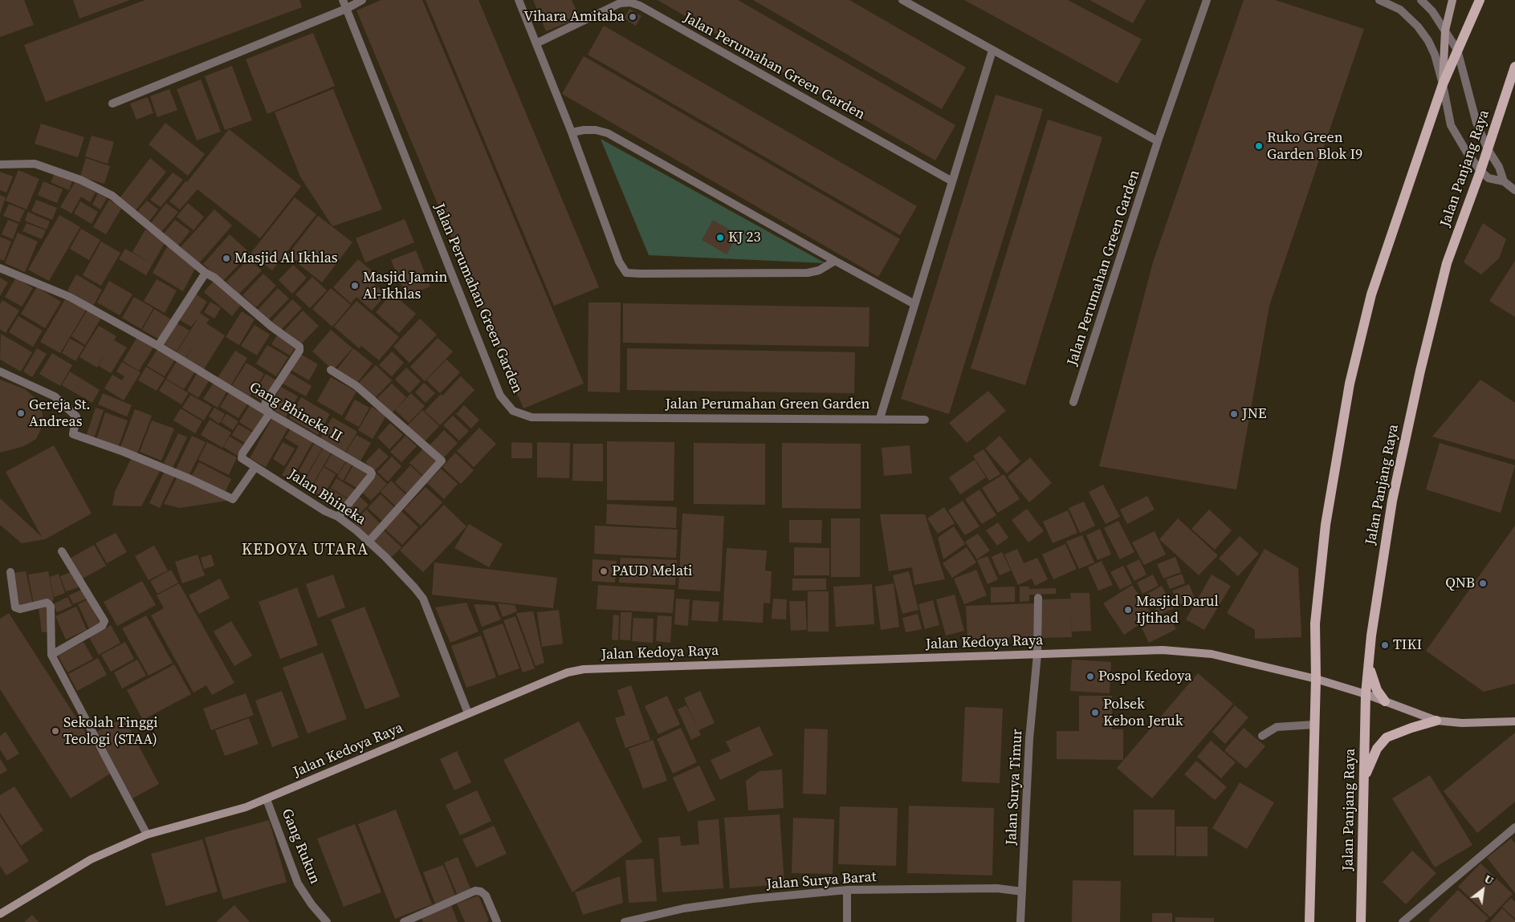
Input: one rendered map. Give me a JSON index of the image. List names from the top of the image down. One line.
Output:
{"streets":{"main road":["Jalan Panjang Raya"],"street":["Jalan Perumahan Green Garden","Gang Bhineka II","Jalan Bhineka","Jalan Kedoya Raya","Jalan Surya Timur","Gang Rukun","Jalan Surya Barat"]},"crossings":[["Jalan Panjang Raya","Jalan Kedoya Raya"],["Gang Bhineka II","Jalan Bhineka"],["Jalan Bhineka","Jalan Kedoya Raya"],["Jalan Kedoya Raya","Jalan Surya Timur"],["Jalan Kedoya Raya","Gang Rukun"],["Jalan Surya Timur","Jalan Surya Barat"]],"districts":["KEDOYA UTARA"],"places":["Vihara Amitaba","Ruko Green Garden Blok I9","KJ 23","Masjid Al Ikhlas","Masjid Jamin Al-Ikhlas","Gereja St. Andreas","JNE","PAUD Melati","QNB","Masjid Darul Ijtihad","TIKI","Pospol Kedoya","Polsek Kebon Jeruk","Sekolah Tinggi Teologi (STAA)"],"north":"top right"}
